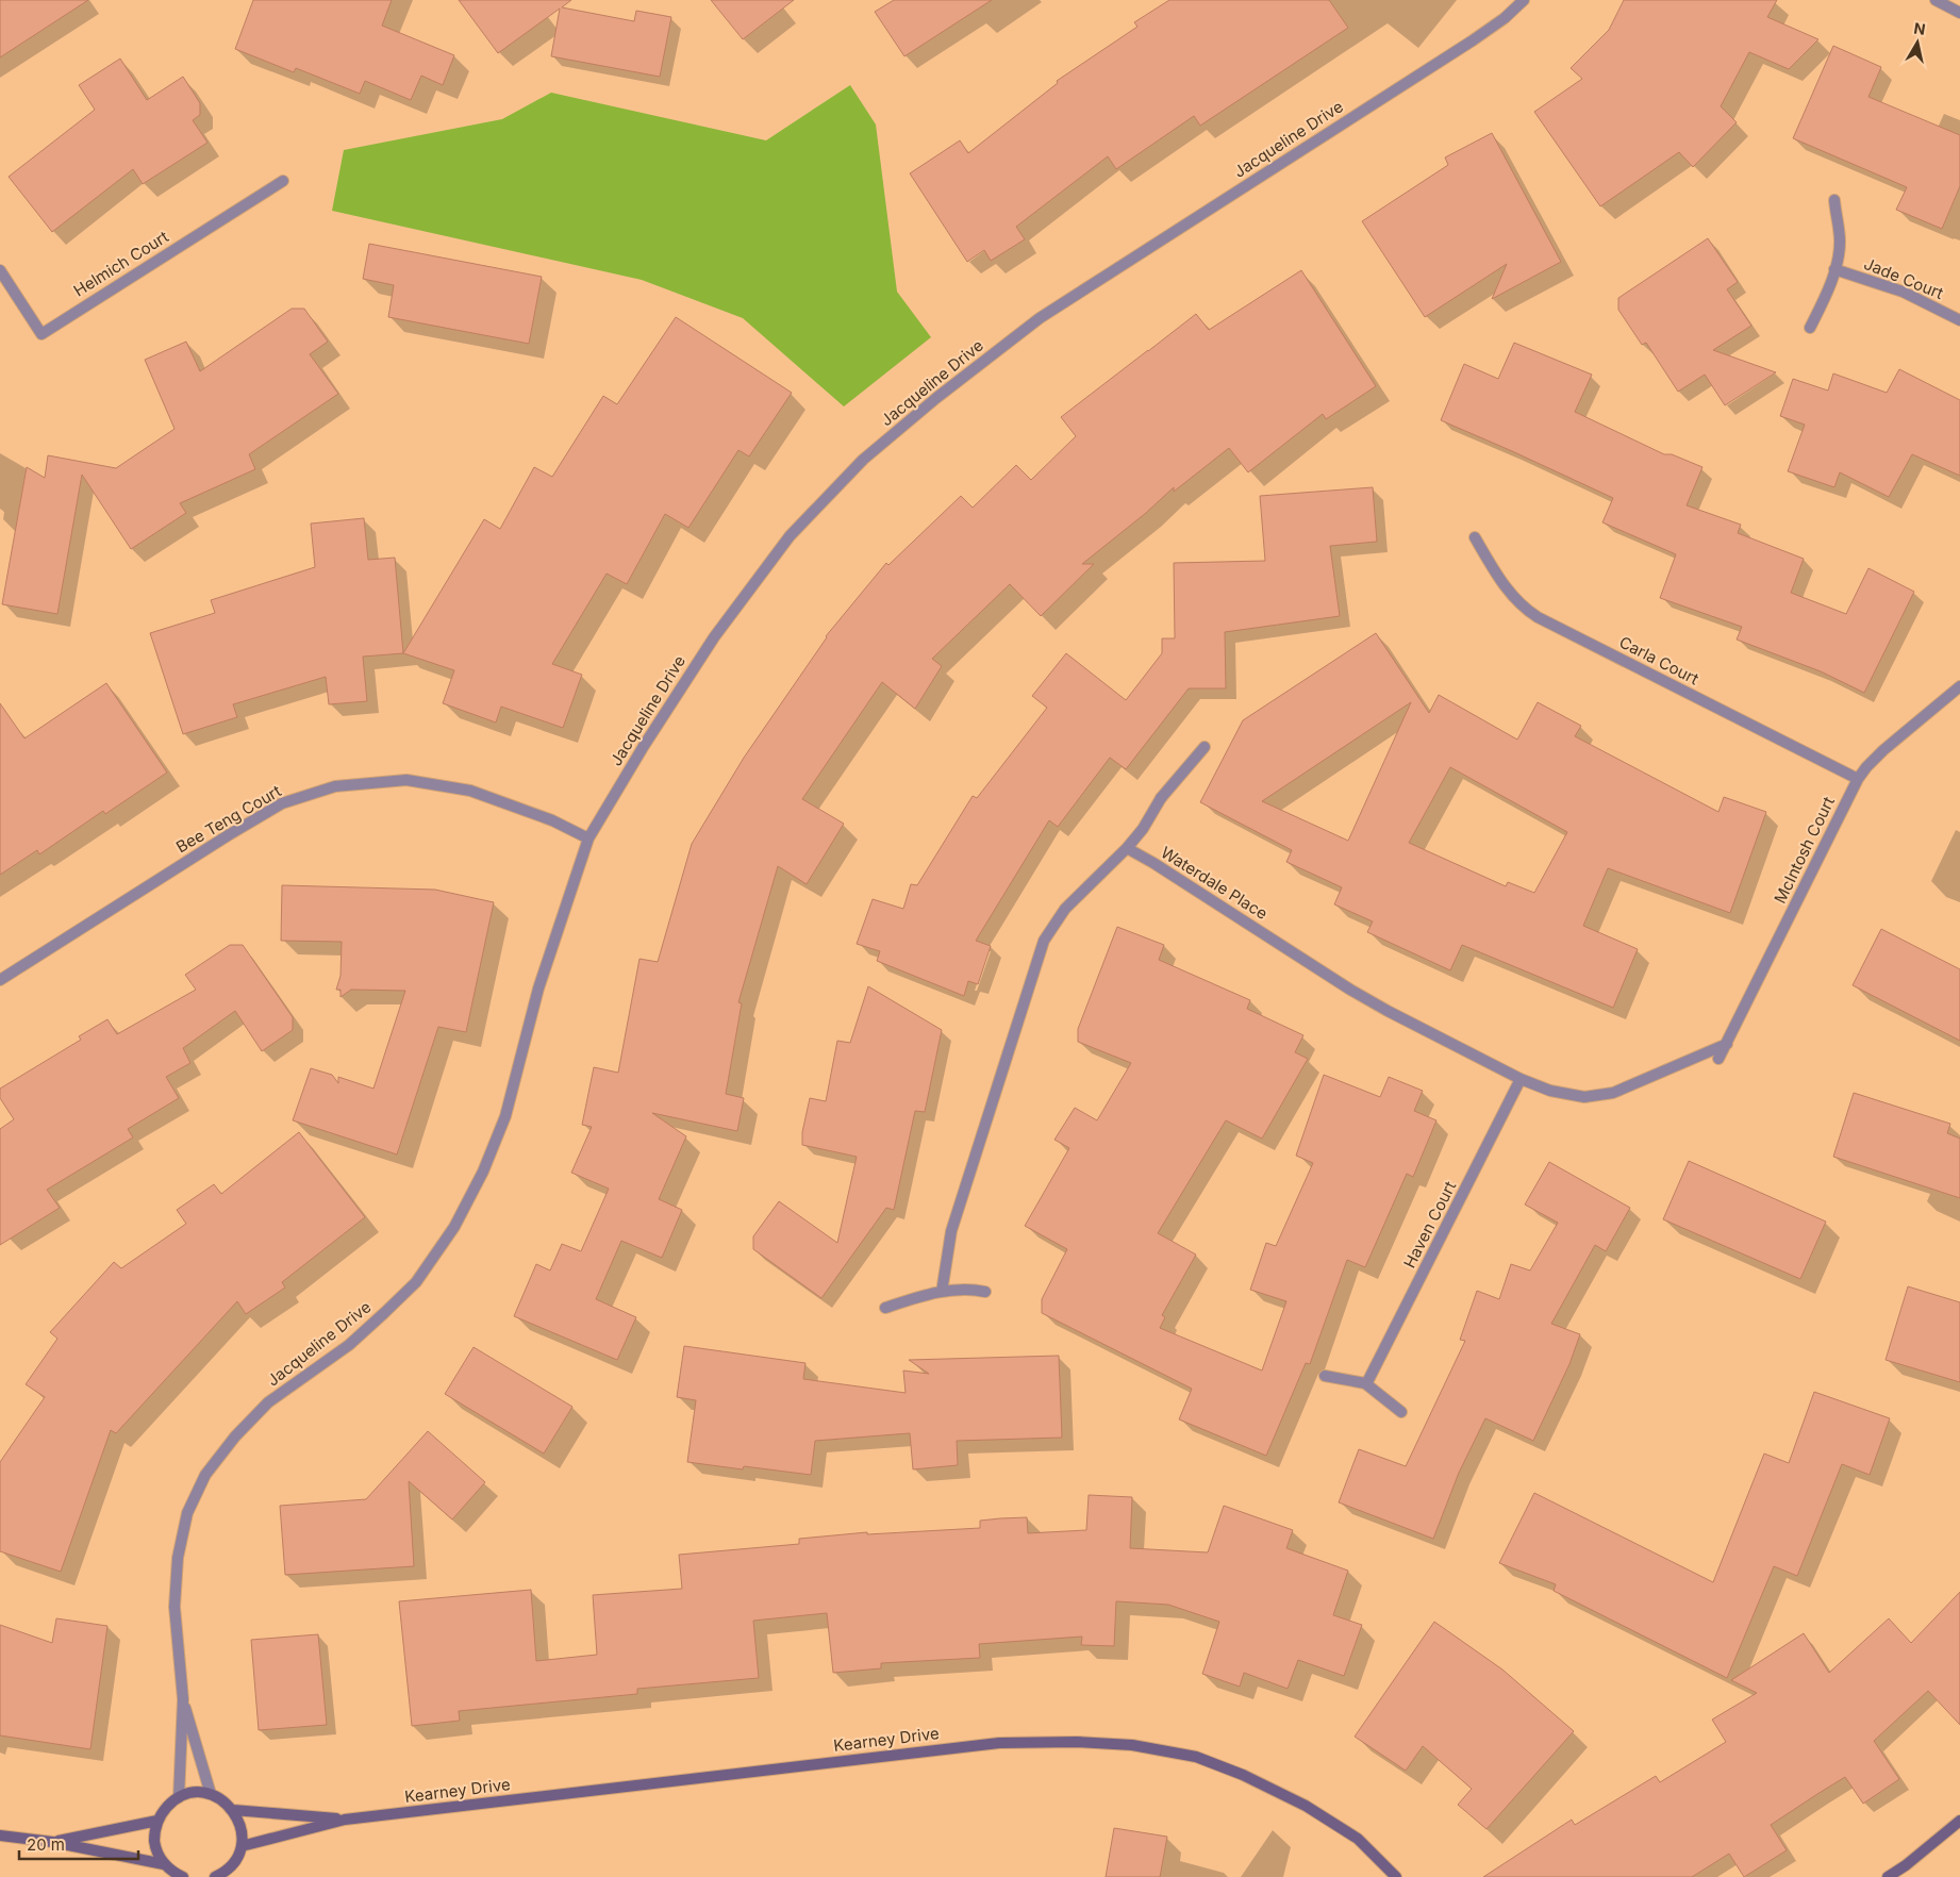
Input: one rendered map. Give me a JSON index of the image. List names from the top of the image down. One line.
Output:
{"streets":{"street":["Jacqueline Drive","Helmich Court","Jade Court","Carla Court","Bee Teng Court","McIntosh Court","Waterdale Place","Haven Court","Kearney Drive"]},"crossings":[["Jacqueline Drive","Bee Teng Court"],["Carla Court","McIntosh Court"],["McIntosh Court","Waterdale Place"],["Waterdale Place","Haven Court"]],"scale_bar":"20 m","north":"top"}
